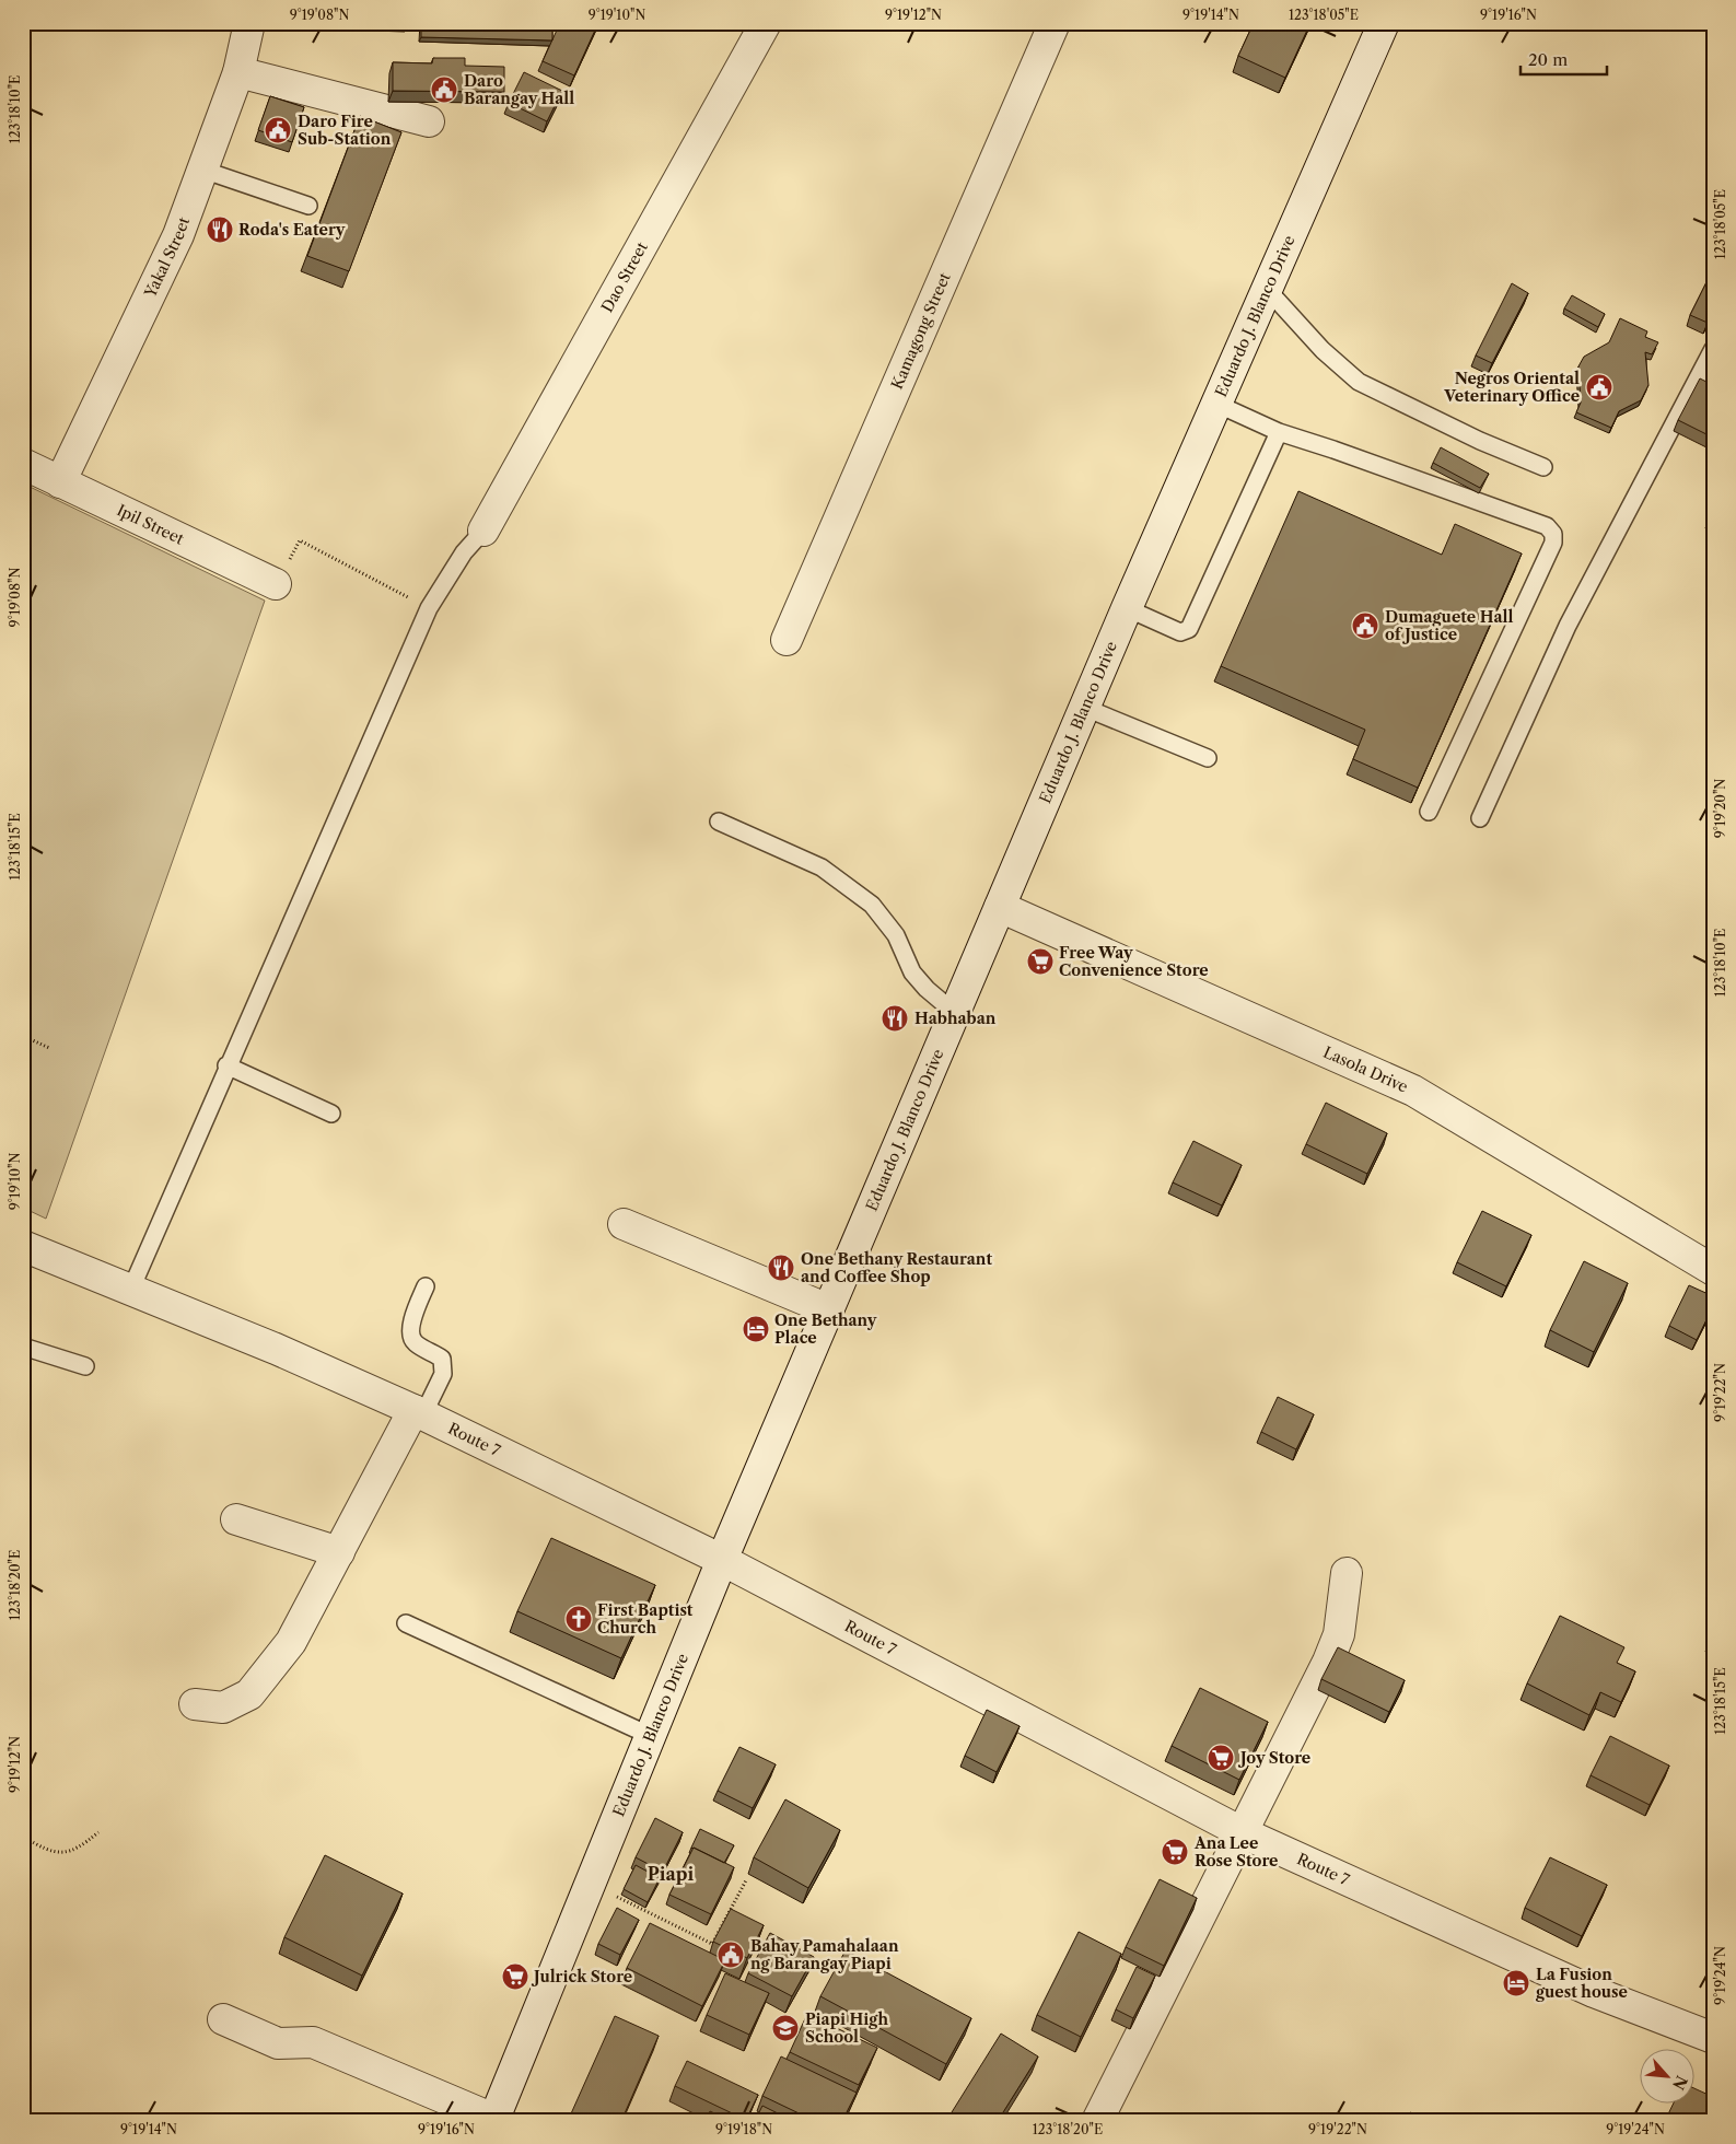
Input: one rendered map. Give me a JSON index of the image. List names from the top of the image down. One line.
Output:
{"streets":{"street":["Yakal Street","Dao Street","Eduardo J. Blanco Drive","Kamagong Street","Ipil Street","Lasola Drive","Route 7"]},"crossings":[["Yakal Street","Ipil Street"],["Eduardo J. Blanco Drive","Lasola Drive"],["Eduardo J. Blanco Drive","Route 7"]],"districts":["Piapi"],"places":{"public building":["Daro Barangay Hall","Daro Fire Sub-Station","Negros Oriental Veterinary Office","Dumaguete Hall of Justice","Bahay Pamahalaan ng Barangay Piapi"],"restaurant":["Roda's Eatery","Habhaban","One Bethany Restaurant and Coffee Shop"],"supermarket":["Free Way Convenience Store","Joy Store","Ana Lee Rose Store","Julrick Store"],"hotel":["One Bethany Place","La Fusion guest house"],"church":["First Baptist Church"],"school or university":["Piapi High School"]},"scale_bar":"20 m","north":"bottom right","coordinates":["9°19'08\"N","9°19'10\"N","9°19'12\"N","9°19'14\"N","123°18'05\"E","9°19'16\"N","123°18'10\"E","9°19'20\"N","123°18'15\"E","9°19'22\"N","123°18'20\"E","9°19'24\"N","9°19'18\"N"]}
